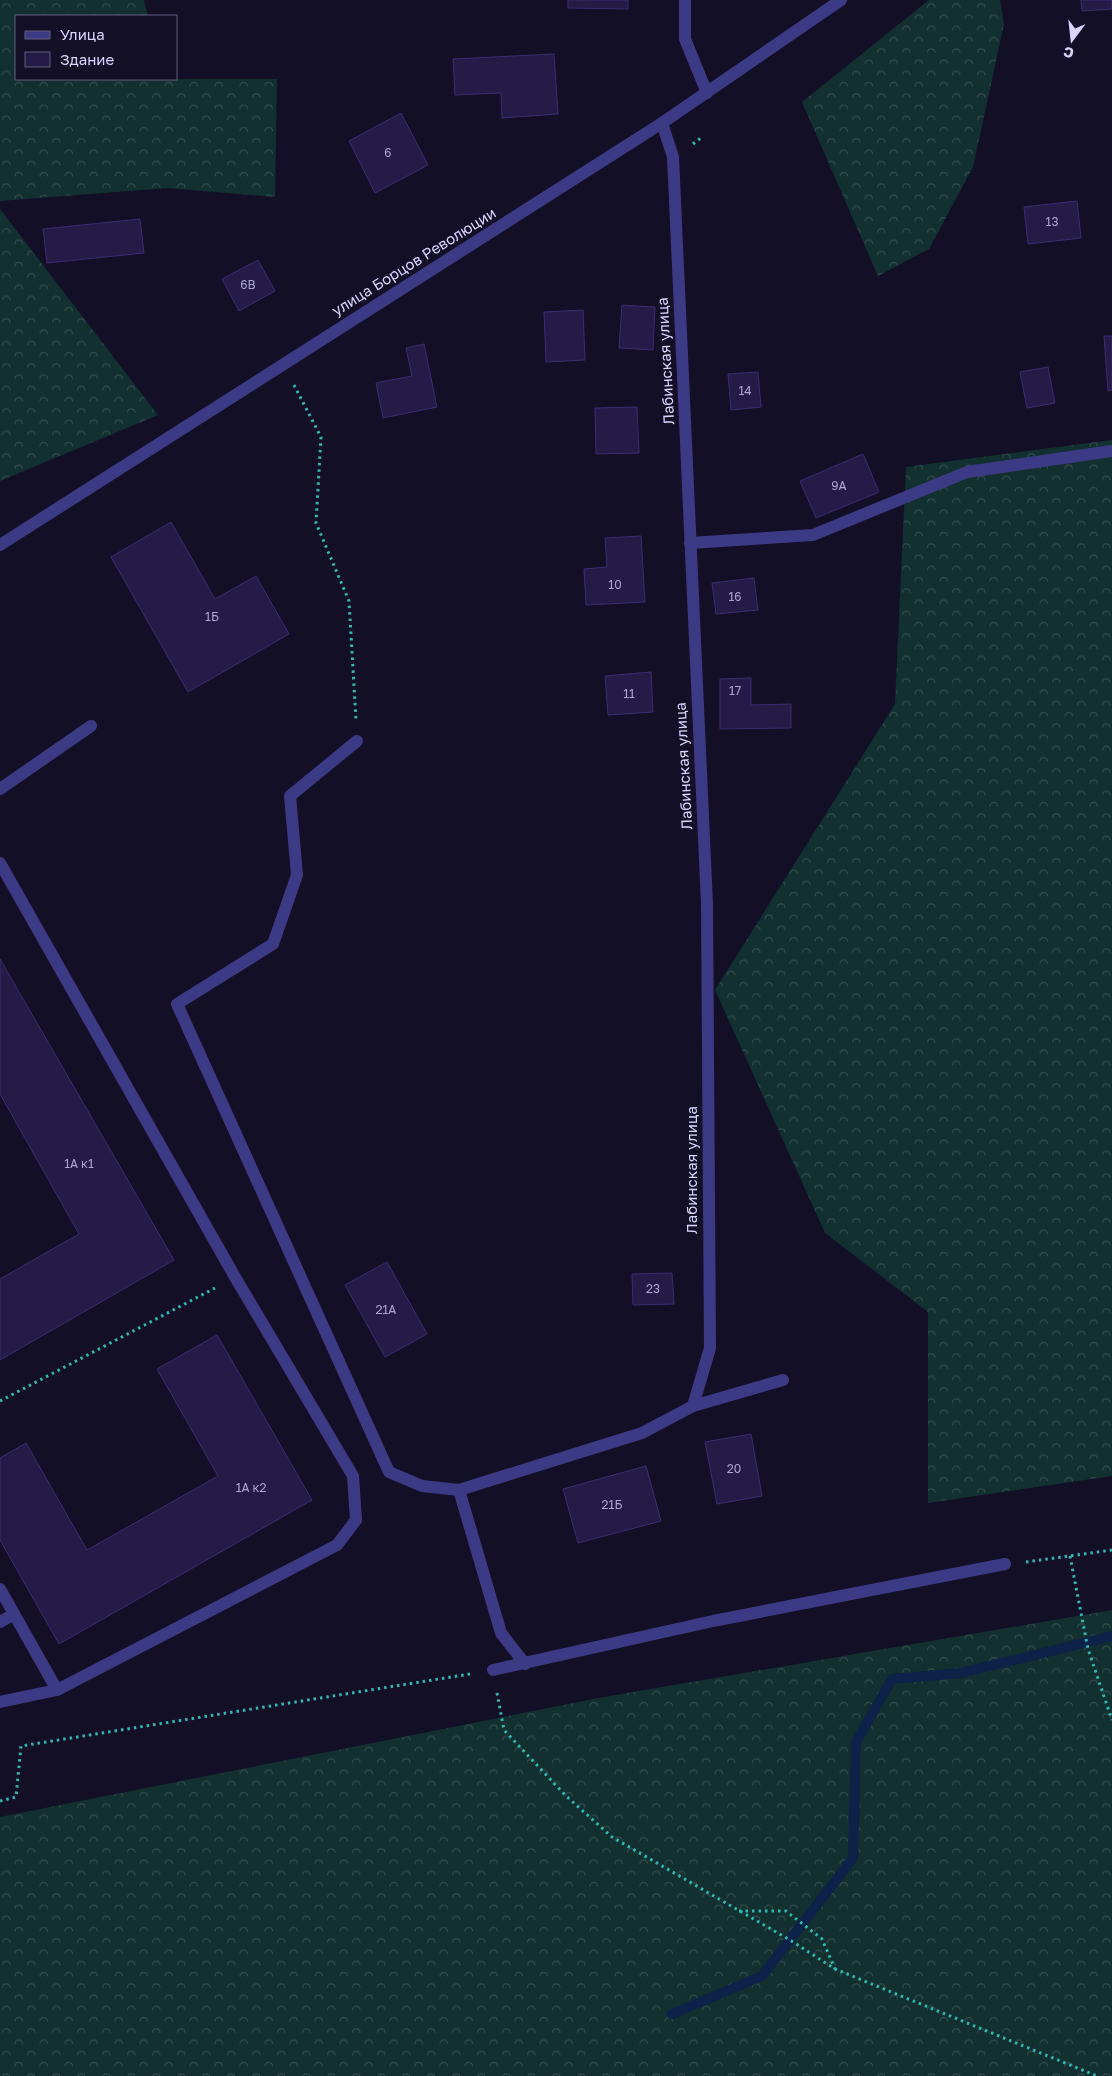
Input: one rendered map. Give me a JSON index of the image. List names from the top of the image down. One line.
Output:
{"streets":{"street":["улица Борцов Революции","Лабинская улица"]},"crossings":[["улица Борцов Революции","Лабинская улица"]],"house_numbers":["6","13","6В","14","9А","10","16","1Б","17","11","1А к1","23","21А","20","1А к2","21Б"],"legend":["Улица","Здание"],"north":"bottom"}
